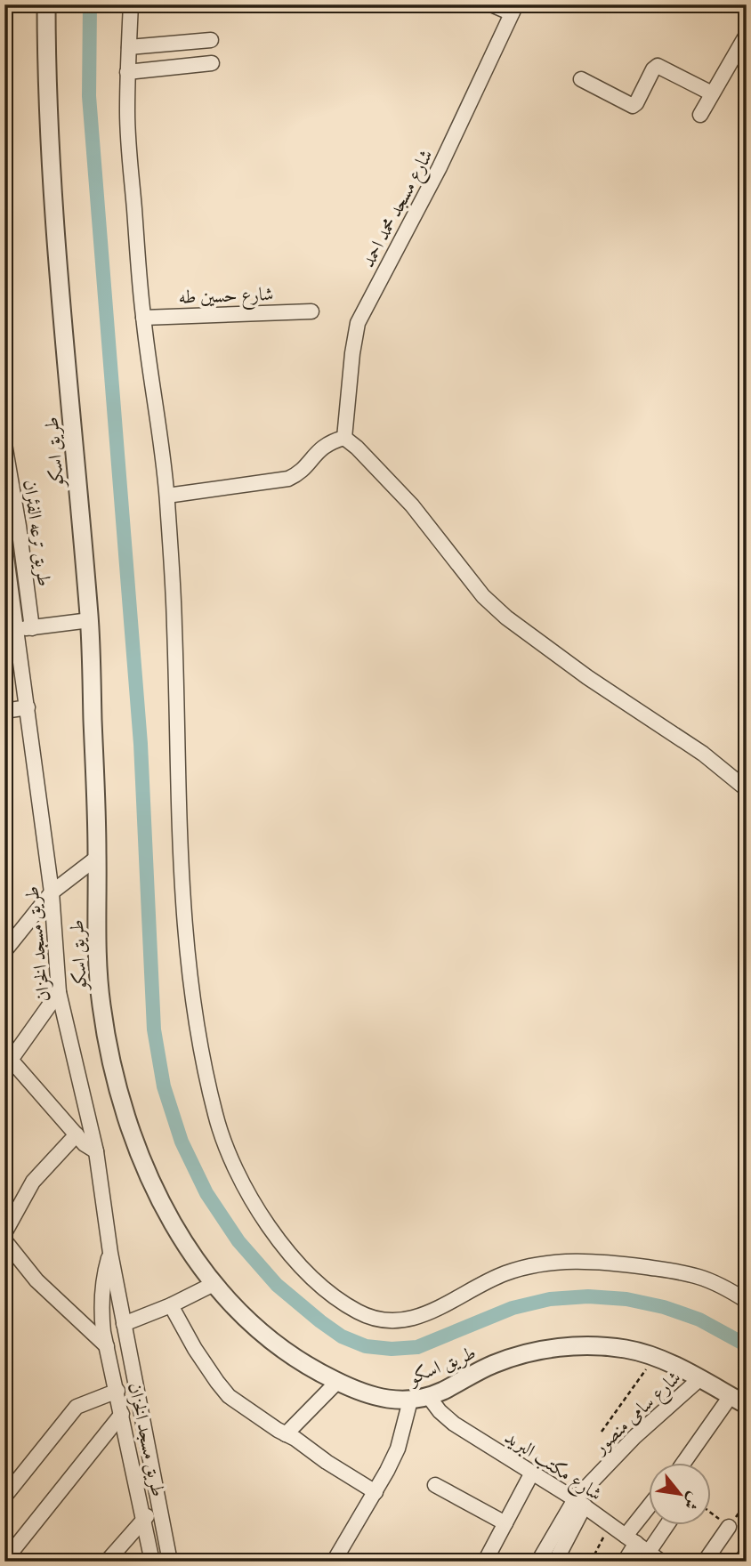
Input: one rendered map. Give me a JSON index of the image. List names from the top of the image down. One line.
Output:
{"streets":{"street":["شارع مسجد محمد احمد","شارع حسين طه","طريق اسكو","طريق ترعه الفئران","طريق مسجد الخزان","شارع سامى منصور","شارع مكتب البريد"]},"crossings":[["طريق اسكو","شارع سامى منصور"],["طريق اسكو","شارع مكتب البريد"],["طريق ترعه الفئران","طريق مسجد الخزان"],["شارع سامى منصور","شارع مكتب البريد"]],"north":"bottom right"}
